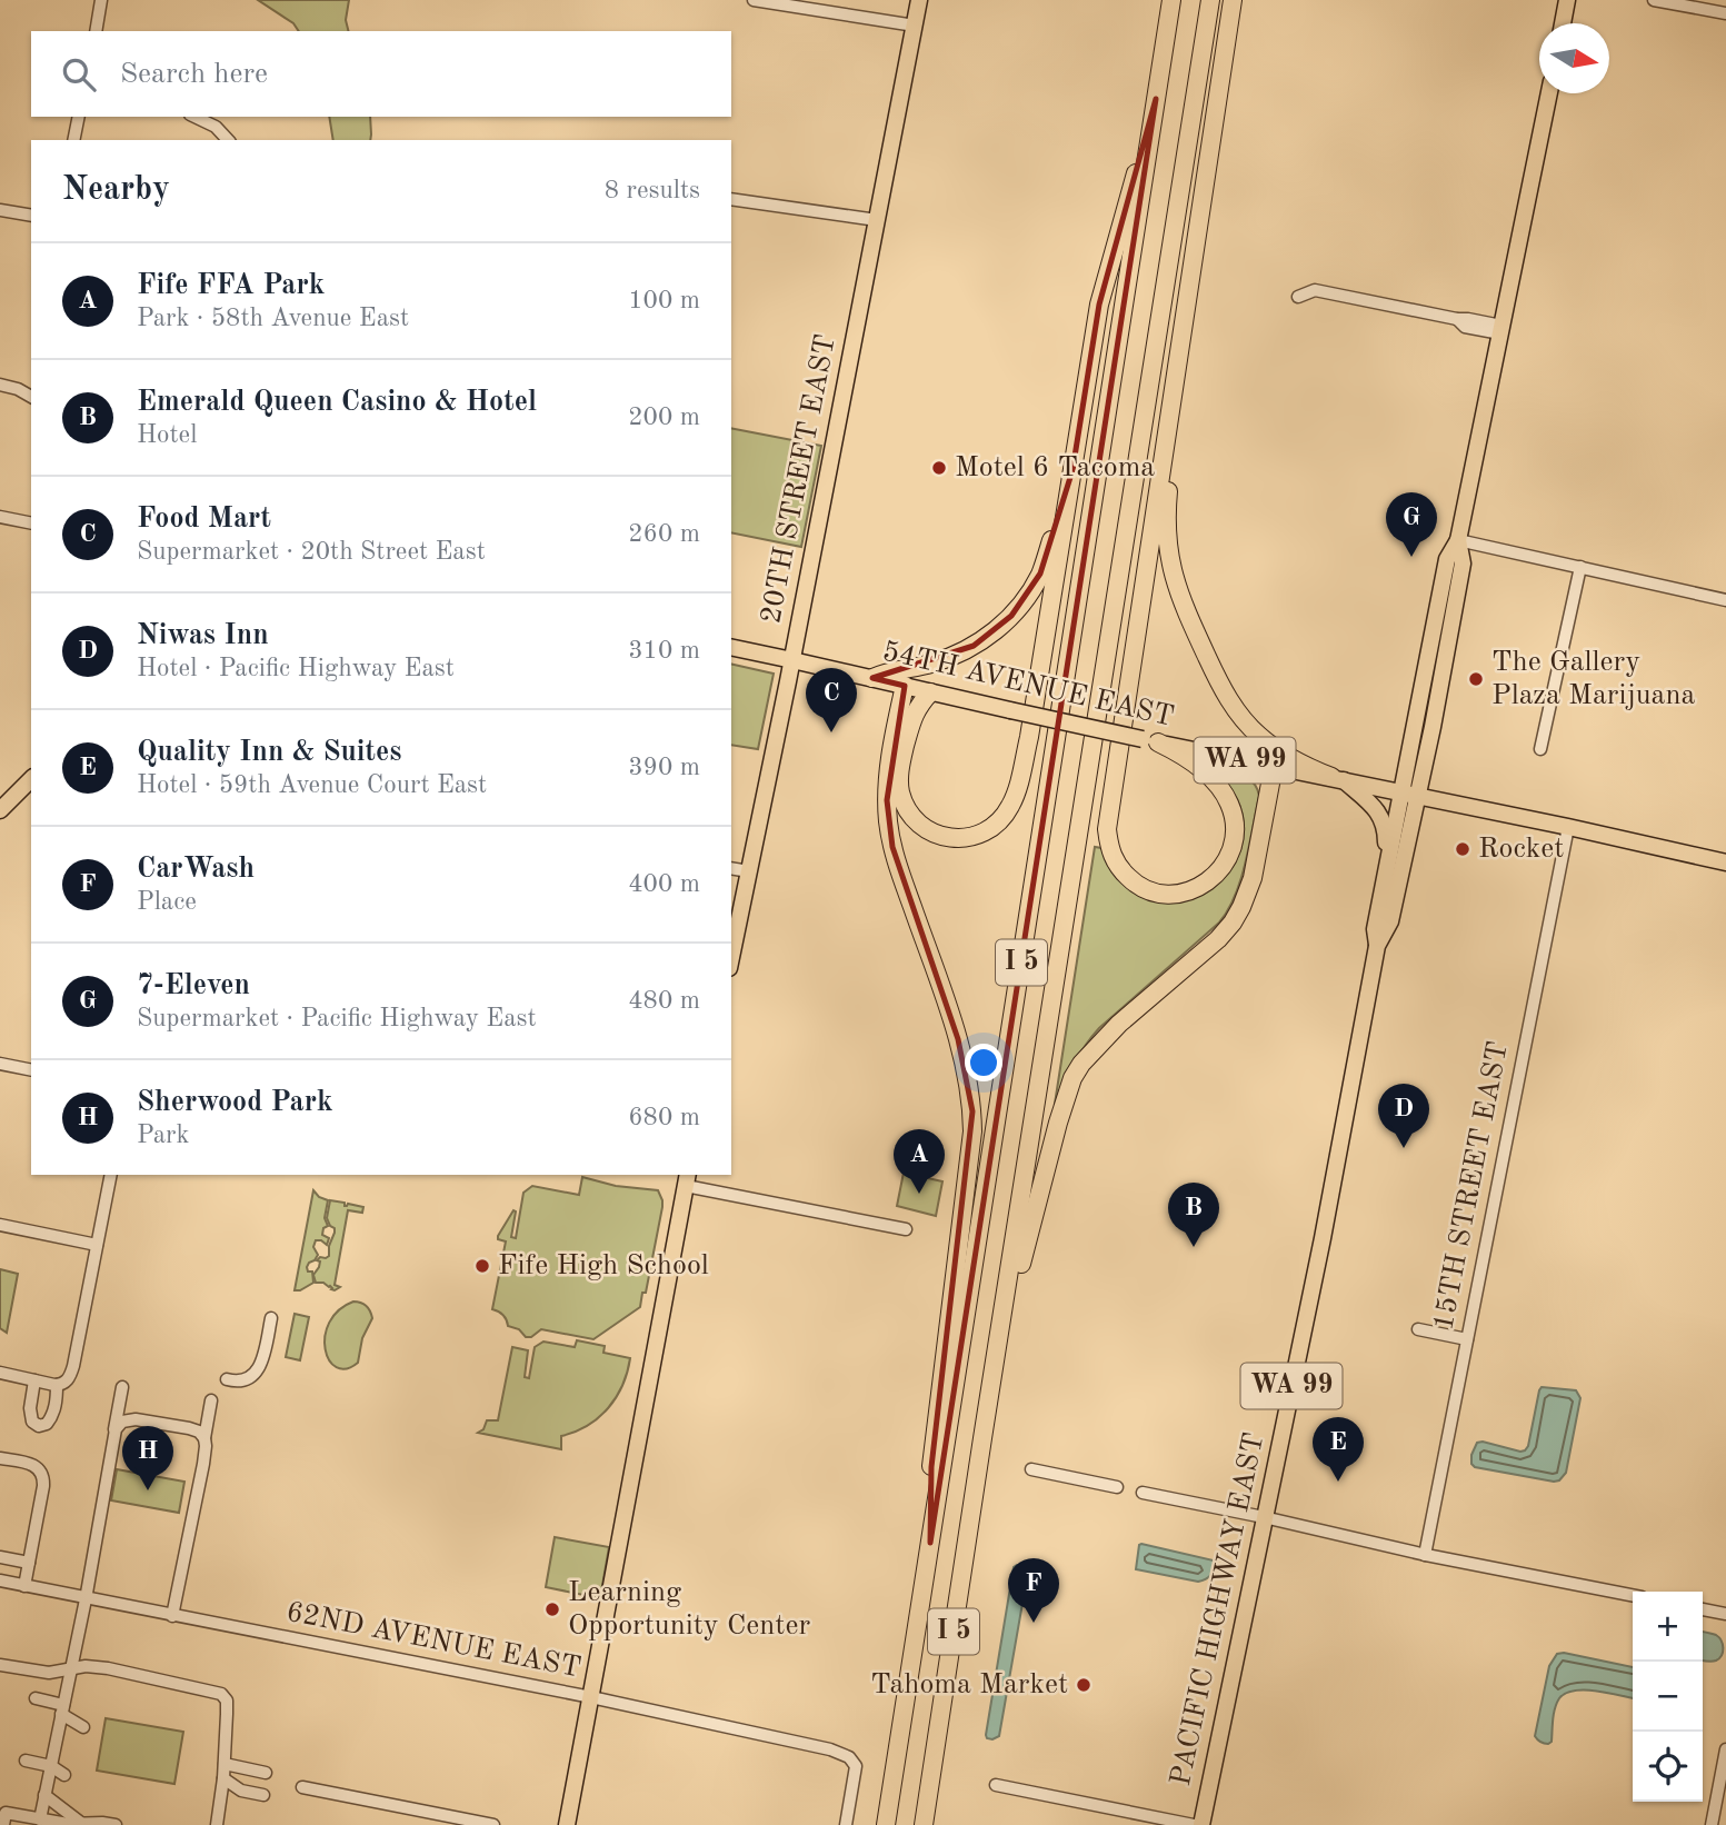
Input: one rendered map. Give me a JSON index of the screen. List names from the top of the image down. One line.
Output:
{"streets":{"highway":["I 5"],"main road":["20TH STREET EAST","54TH AVENUE EAST","WA 99","PACIFIC HIGHWAY EAST"],"street":["15TH STREET EAST","62ND AVENUE EAST"]},"crossings":[["20TH STREET EAST","54TH AVENUE EAST"],["54TH AVENUE EAST","15TH STREET EAST"],["54TH AVENUE EAST","PACIFIC HIGHWAY EAST"]],"places":["Motel 6 Tacoma","The Gallery Plaza Marijuana","Rocket","Fife High School","Learning Opportunity Center","Tahoma Market"],"north":"right","page":{"search":"Search here","heading":["Nearby","8 results"],"list":[{"mark":"A","name":"Fife FFA Park","note":"Park · 58th Avenue East","value":"100 m"},{"mark":"B","name":"Emerald Queen Casino & Hotel","note":"Hotel","value":"200 m"},{"mark":"C","name":"Food Mart","note":"Supermarket · 20th Street East","value":"260 m"},{"mark":"D","name":"Niwas Inn","note":"Hotel · Pacific Highway East","value":"310 m"},{"mark":"E","name":"Quality Inn & Suites","note":"Hotel · 59th Avenue Court East","value":"390 m"},{"mark":"F","name":"CarWash","note":"Place","value":"400 m"},{"mark":"G","name":"7-Eleven","note":"Supermarket · Pacific Highway East","value":"480 m"},{"mark":"H","name":"Sherwood Park","note":"Park","value":"680 m"}],"pins":["G","C","D","A","B","E","H","F"],"map_buttons":["+","−"]}}
